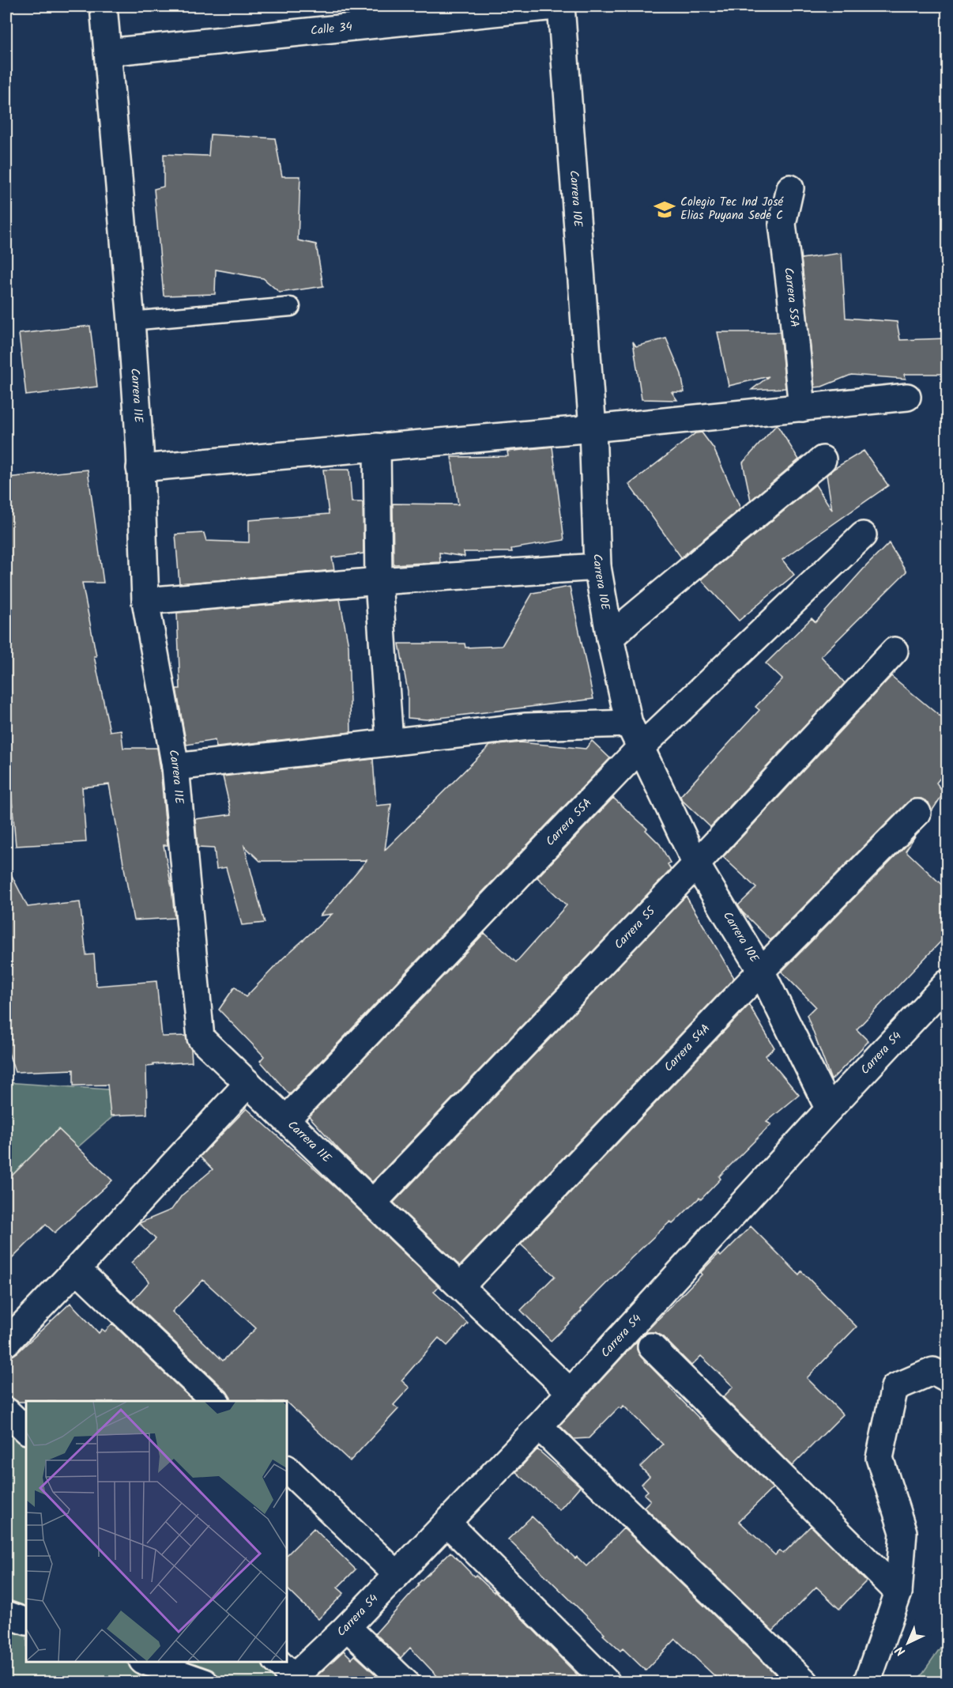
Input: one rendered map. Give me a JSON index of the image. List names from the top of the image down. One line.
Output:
{"streets":{"street":["Calle 34","Carrera 10E","Carrera 55A","Carrera 11E","Carrera 55","Carrera 54A","Carrera 54"]},"crossings":[["Calle 34","Carrera 11E"],["Carrera 10E","Carrera 55A"],["Carrera 10E","Carrera 55"],["Carrera 10E","Carrera 54A"],["Carrera 10E","Carrera 54"],["Carrera 55A","Carrera 11E"],["Carrera 11E","Carrera 55"],["Carrera 11E","Carrera 54A"],["Carrera 11E","Carrera 54"]],"places":{"school or university":["Colegio Tec Ind José Elias Puyana Sede C"]},"north":"bottom left"}
